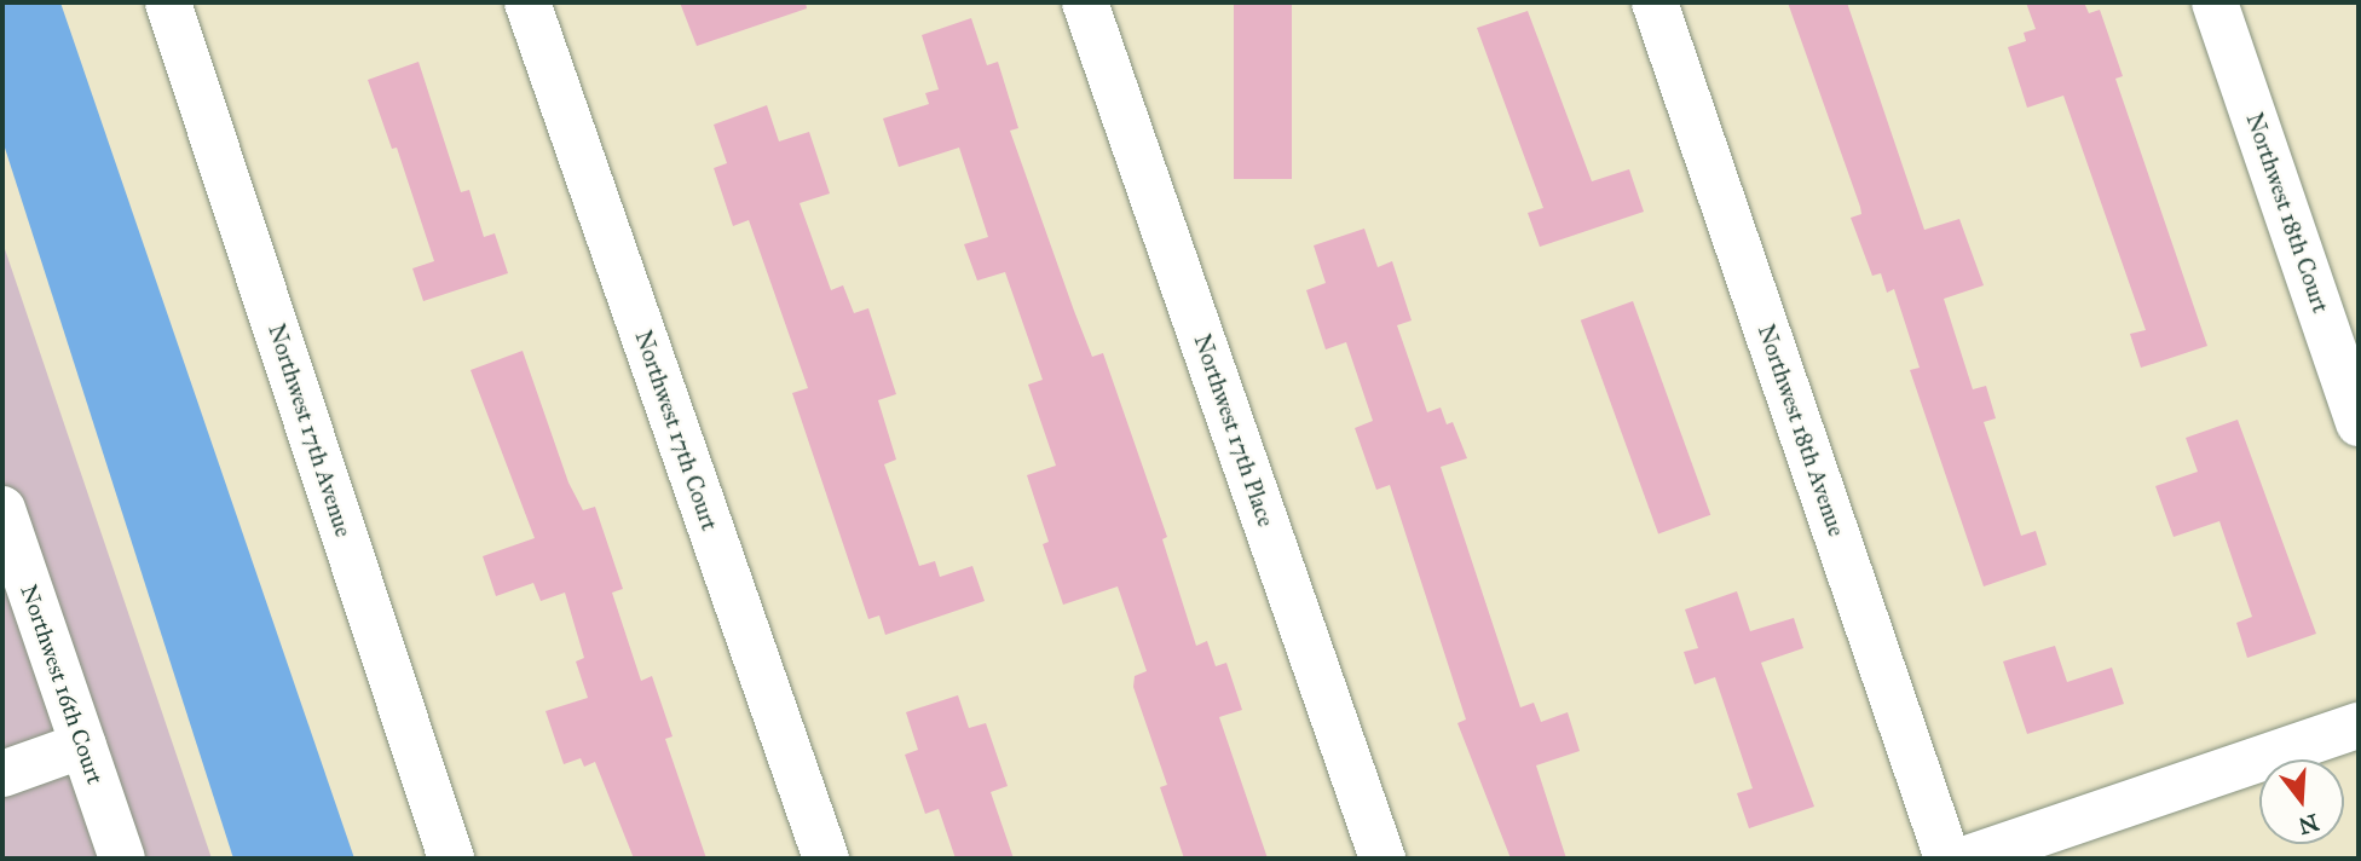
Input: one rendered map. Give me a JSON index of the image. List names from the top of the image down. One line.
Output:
{"streets":{"street":["Northwest 18th Court","Northwest 17th Avenue","Northwest 17th Court","Northwest 17th Place","Northwest 18th Avenue","Northwest 16th Court"]},"north":"bottom"}
